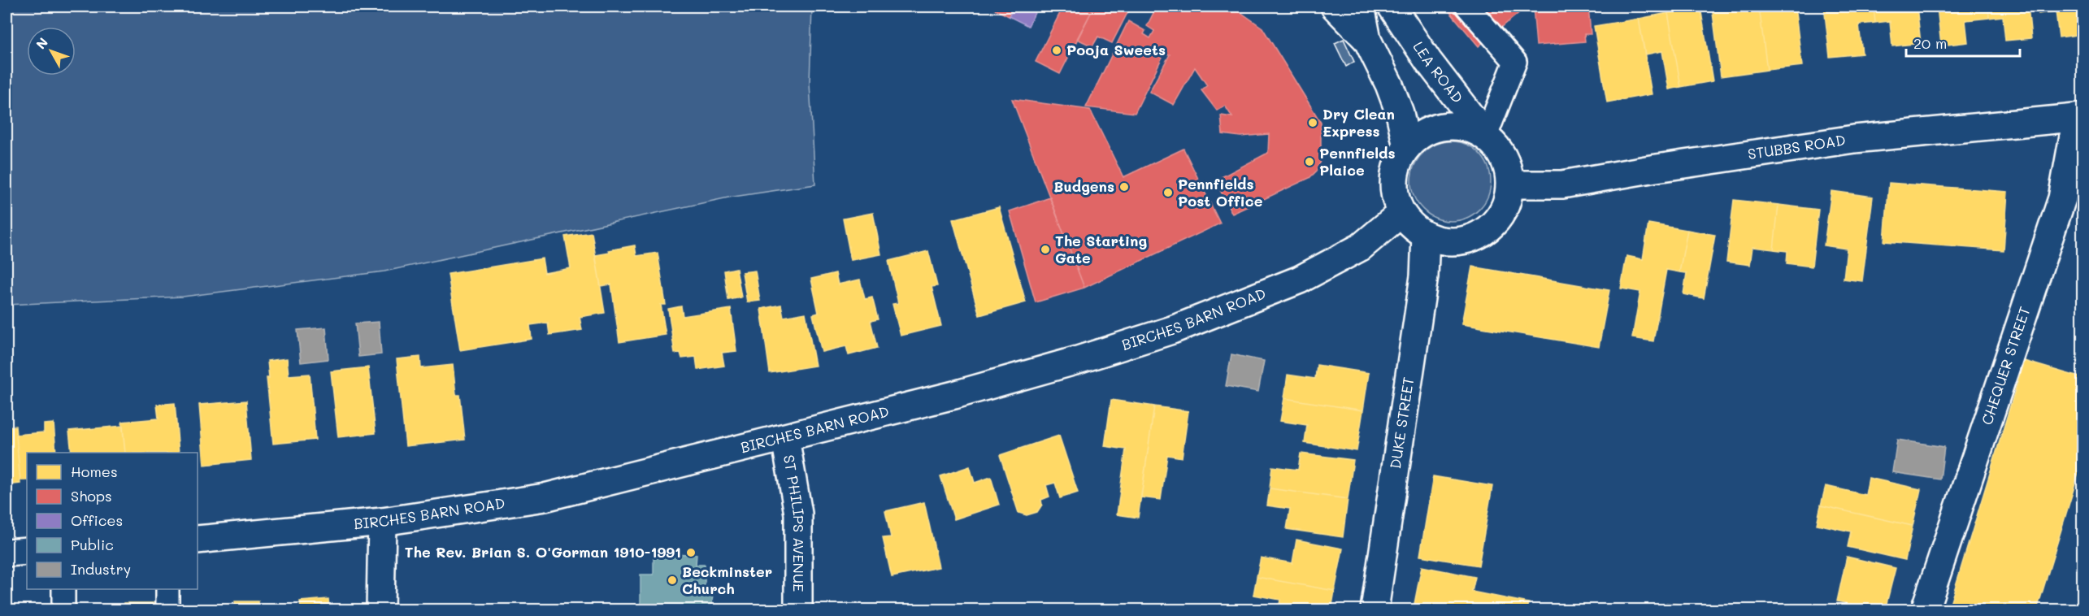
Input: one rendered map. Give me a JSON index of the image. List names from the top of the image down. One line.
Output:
{"streets":{"main road":["LEA ROAD","STUBBS ROAD","BIRCHES BARN ROAD","CHEQUER STREET","DUKE STREET","ST PHILIPS AVENUE"]},"crossings":[["LEA ROAD","STUBBS ROAD"],["LEA ROAD","BIRCHES BARN ROAD"],["LEA ROAD","DUKE STREET"],["STUBBS ROAD","BIRCHES BARN ROAD"],["STUBBS ROAD","CHEQUER STREET"],["STUBBS ROAD","DUKE STREET"],["BIRCHES BARN ROAD","DUKE STREET"],["BIRCHES BARN ROAD","ST PHILIPS AVENUE"]],"places":["Pooja Sweets","Dry Clean Express","Pennfields Plaice","Budgens","Pennfields Post Office","The Starting Gate","The Rev. Brian S. O'Gorman 1910-1991","Beckminster Church"],"legend":["Homes","Shops","Offices","Public","Industry"],"scale_bar":"20 m","north":"top left"}
